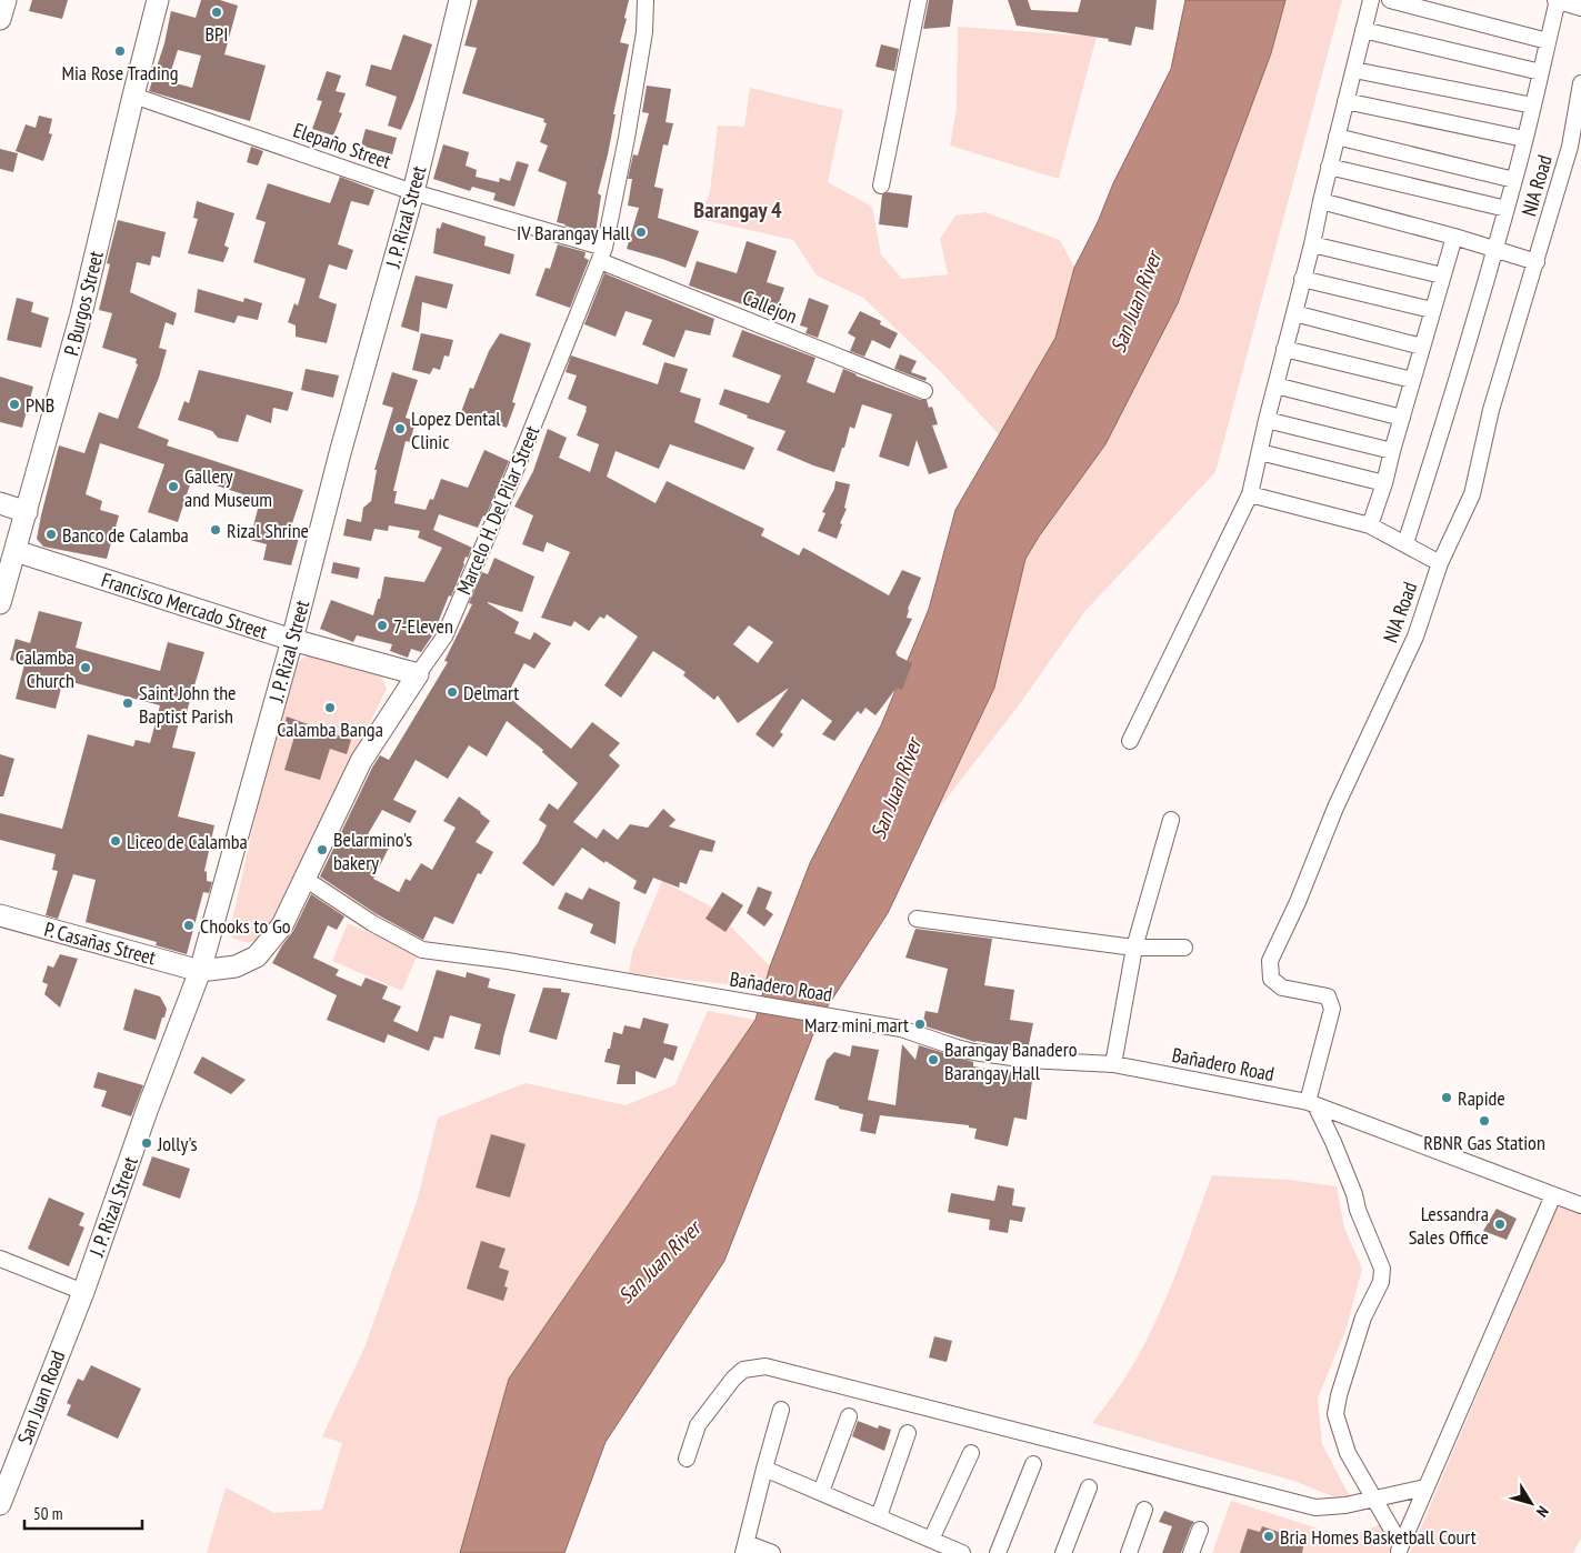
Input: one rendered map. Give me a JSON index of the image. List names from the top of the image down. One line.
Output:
{"streets":{"main road":["J. P. Rizal Street","P. Burgos Street","Marcelo H. Del Pilar Street","Francisco Mercado Street","P. Casañas Street","San Juan Road"],"street":["Elepaño Street","NIA Road","Callejon","Bañadero Road"]},"crossings":[["Elepaño Street","J. P. Rizal Street"],["Elepaño Street","P. Burgos Street"],["Elepaño Street","Callejon"],["Elepaño Street","Marcelo H. Del Pilar Street"],["NIA Road","Bañadero Road"],["J. P. Rizal Street","Marcelo H. Del Pilar Street"],["J. P. Rizal Street","Francisco Mercado Street"],["J. P. Rizal Street","P. Casañas Street"],["J. P. Rizal Street","San Juan Road"],["P. Burgos Street","Francisco Mercado Street"],["Callejon","Marcelo H. Del Pilar Street"],["Marcelo H. Del Pilar Street","Francisco Mercado Street"],["Marcelo H. Del Pilar Street","P. Casañas Street"],["Marcelo H. Del Pilar Street","Bañadero Road"]],"districts":["Barangay 4"],"water":["San Juan River"],"places":["BPI","Mia Rose Trading","IV Barangay Hall","PNB","Lopez Dental Clinic","Gallery and Museum","Rizal Shrine","Banco de Calamba","7-Eleven","Calamba Church","Delmart","Saint John the Baptist Parish","Calamba Banga","Liceo de Calamba","Belarmino's bakery","Chooks to Go","Marz mini mart","Barangay Banadero Barangay Hall","Rapide","RBNR Gas Station","Jolly's","Lessandra Sales Office","Bria Homes Basketball Court"],"scale_bar":"50 m","north":"bottom right"}
